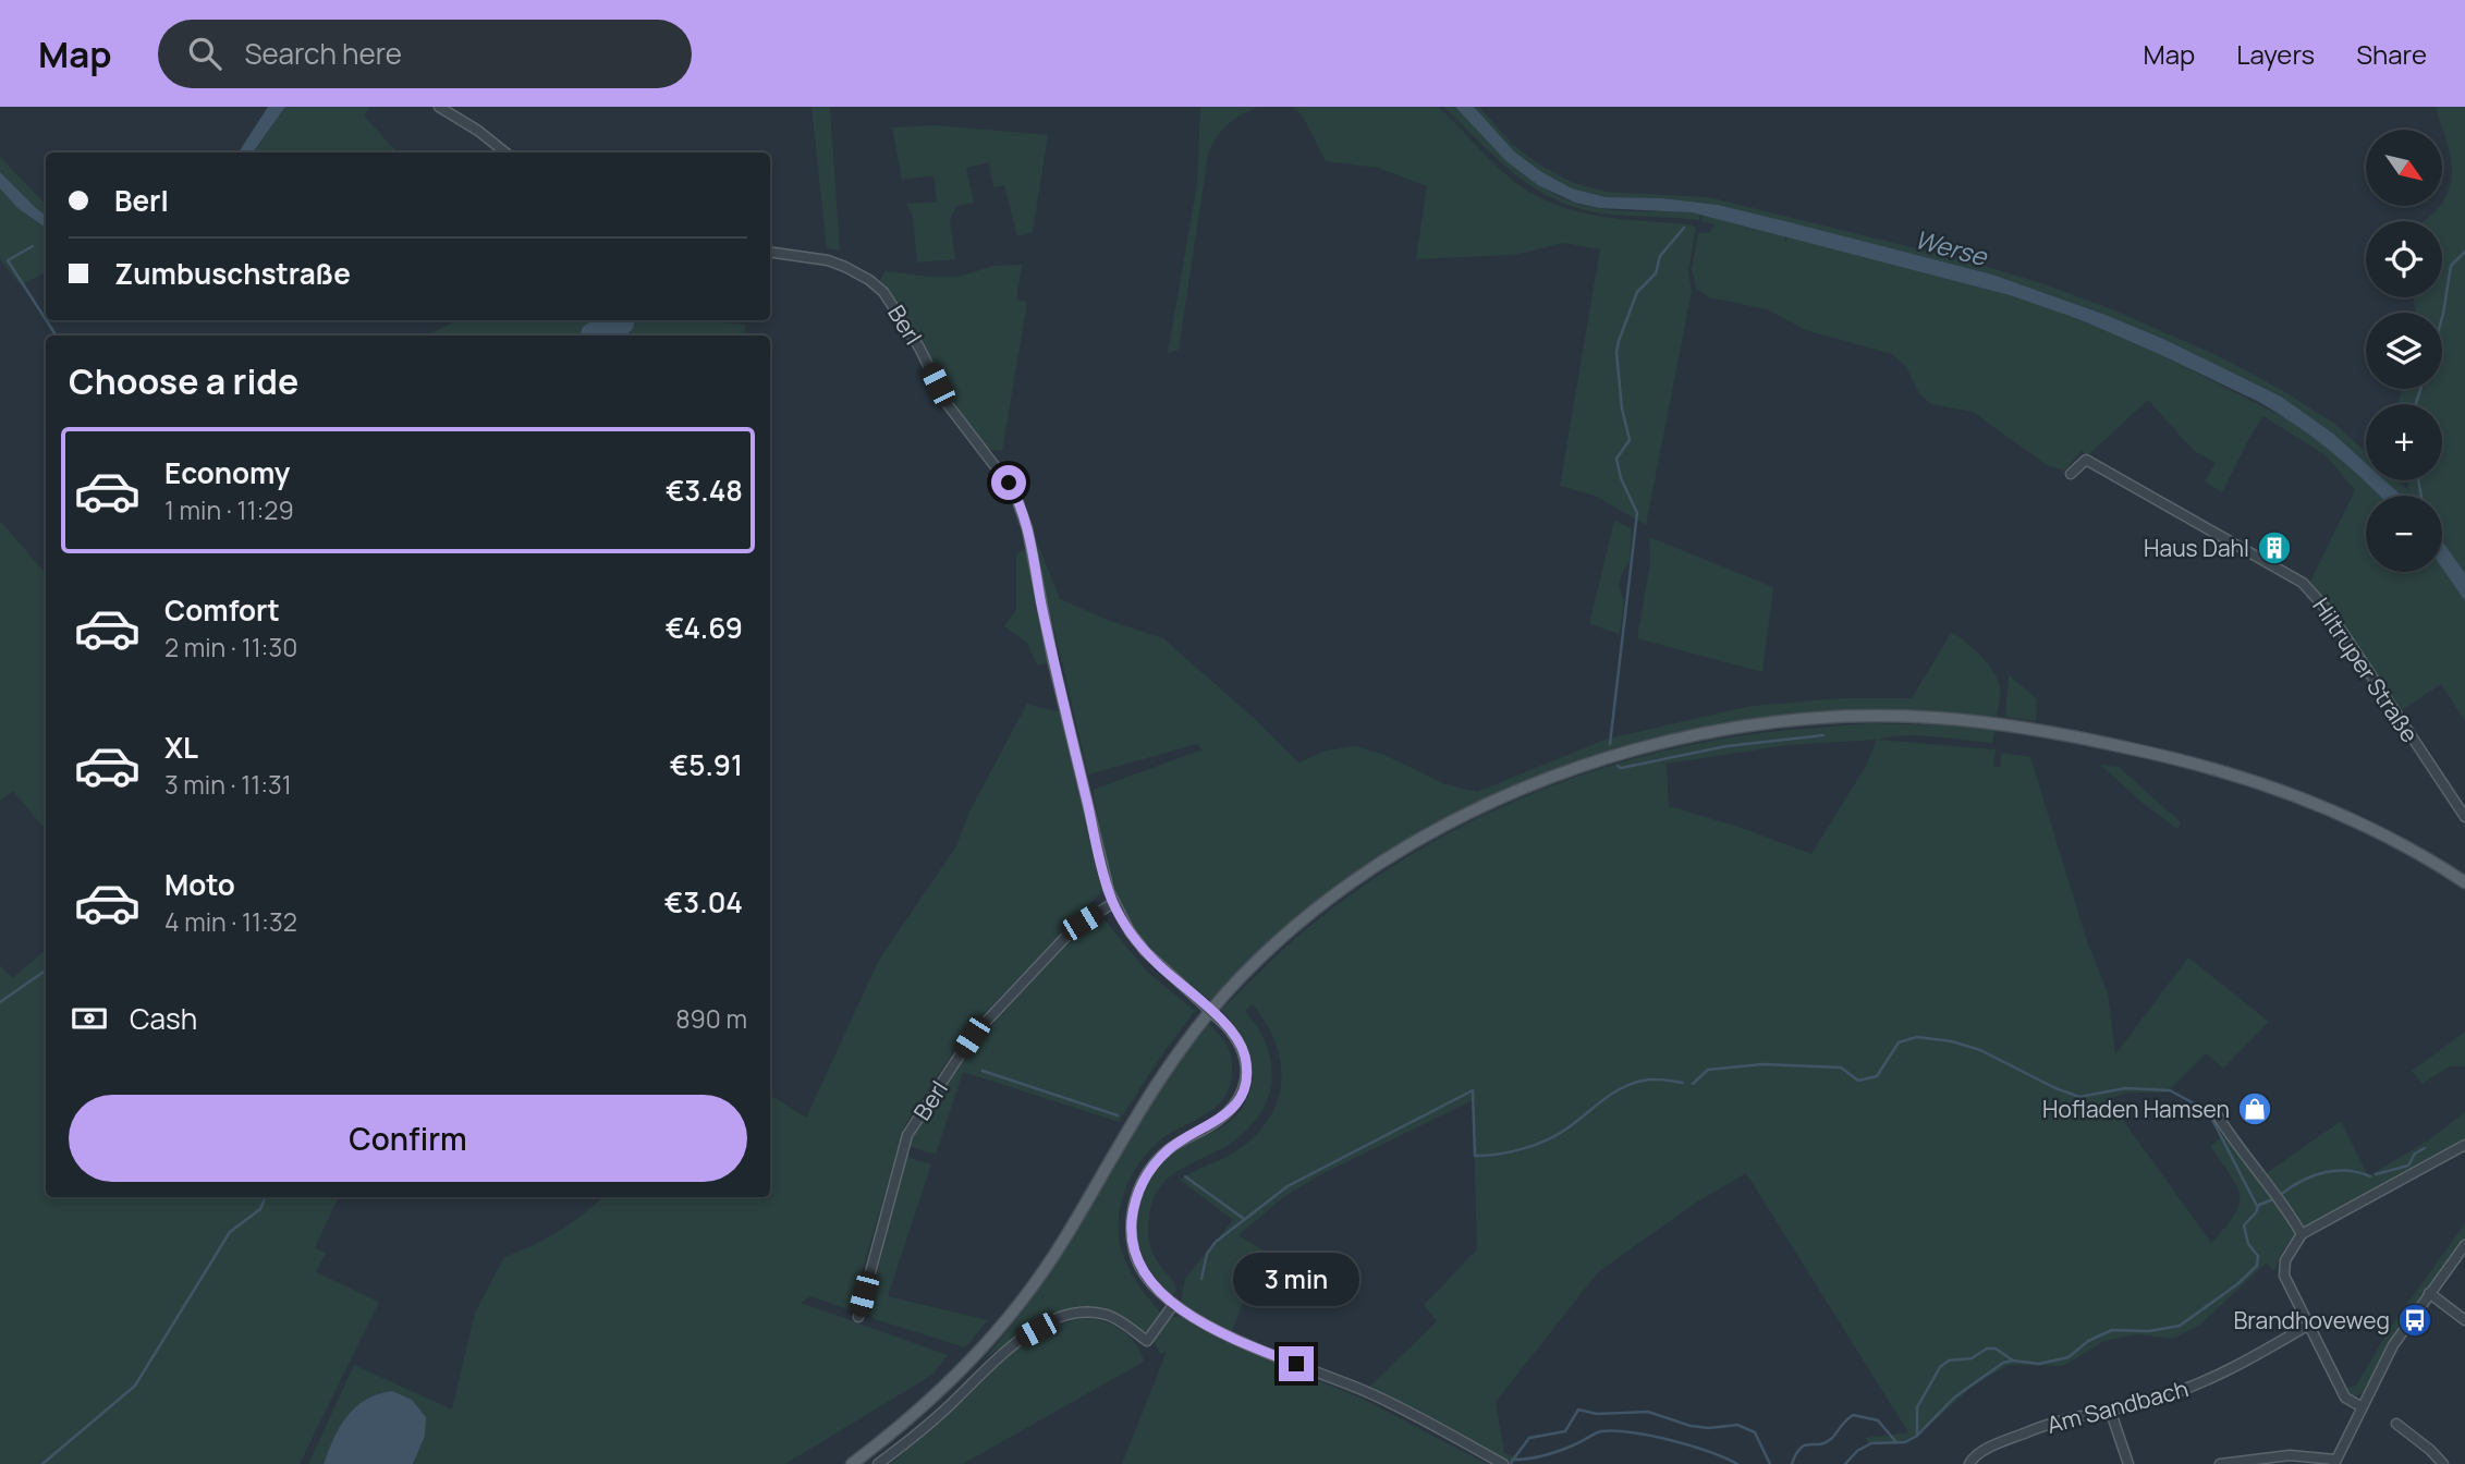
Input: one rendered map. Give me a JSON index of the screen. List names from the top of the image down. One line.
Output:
{"streets":{"street":["Berl","Hiltruper Straße","Am Sandbach"]},"water":["Werse"],"places":{"building":["Haus Dahl"],"shop":["Hofladen Hamsen"],"bus stop":["Brandhoveweg"]},"north":"bottom right","page":{"header":"Map","search":"Search here","nav":["Map","Layers","Share"],"map_buttons":["+","−"],"banner":["Berl","Zumbuschstraße"],"heading":"Choose a ride","list":[{"name":"Economy","note":"1 min · 11:29","value":"€3.48"},{"name":"Comfort","note":"2 min · 11:30","value":"€4.69"},{"name":"XL","note":"3 min · 11:31","value":"€5.91"},{"name":"Moto","note":"4 min · 11:32","value":"€3.04"}],"pay":["Cash","890 m"],"buttons":"Confirm","bubble":"3 min"}}
